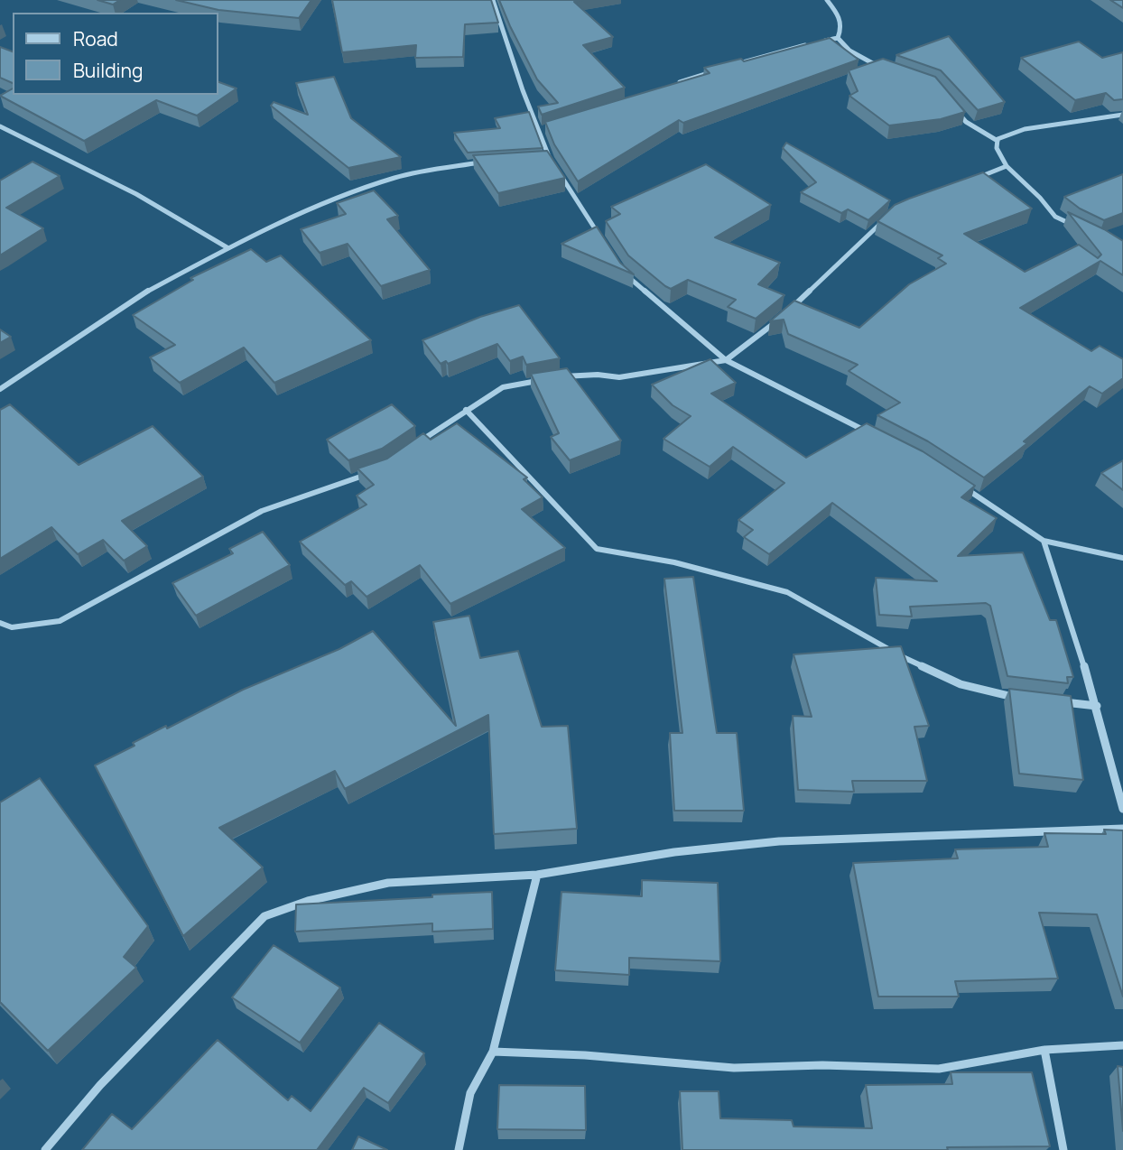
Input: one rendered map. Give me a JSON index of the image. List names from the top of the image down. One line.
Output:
{"legend":["Road","Building"]}
